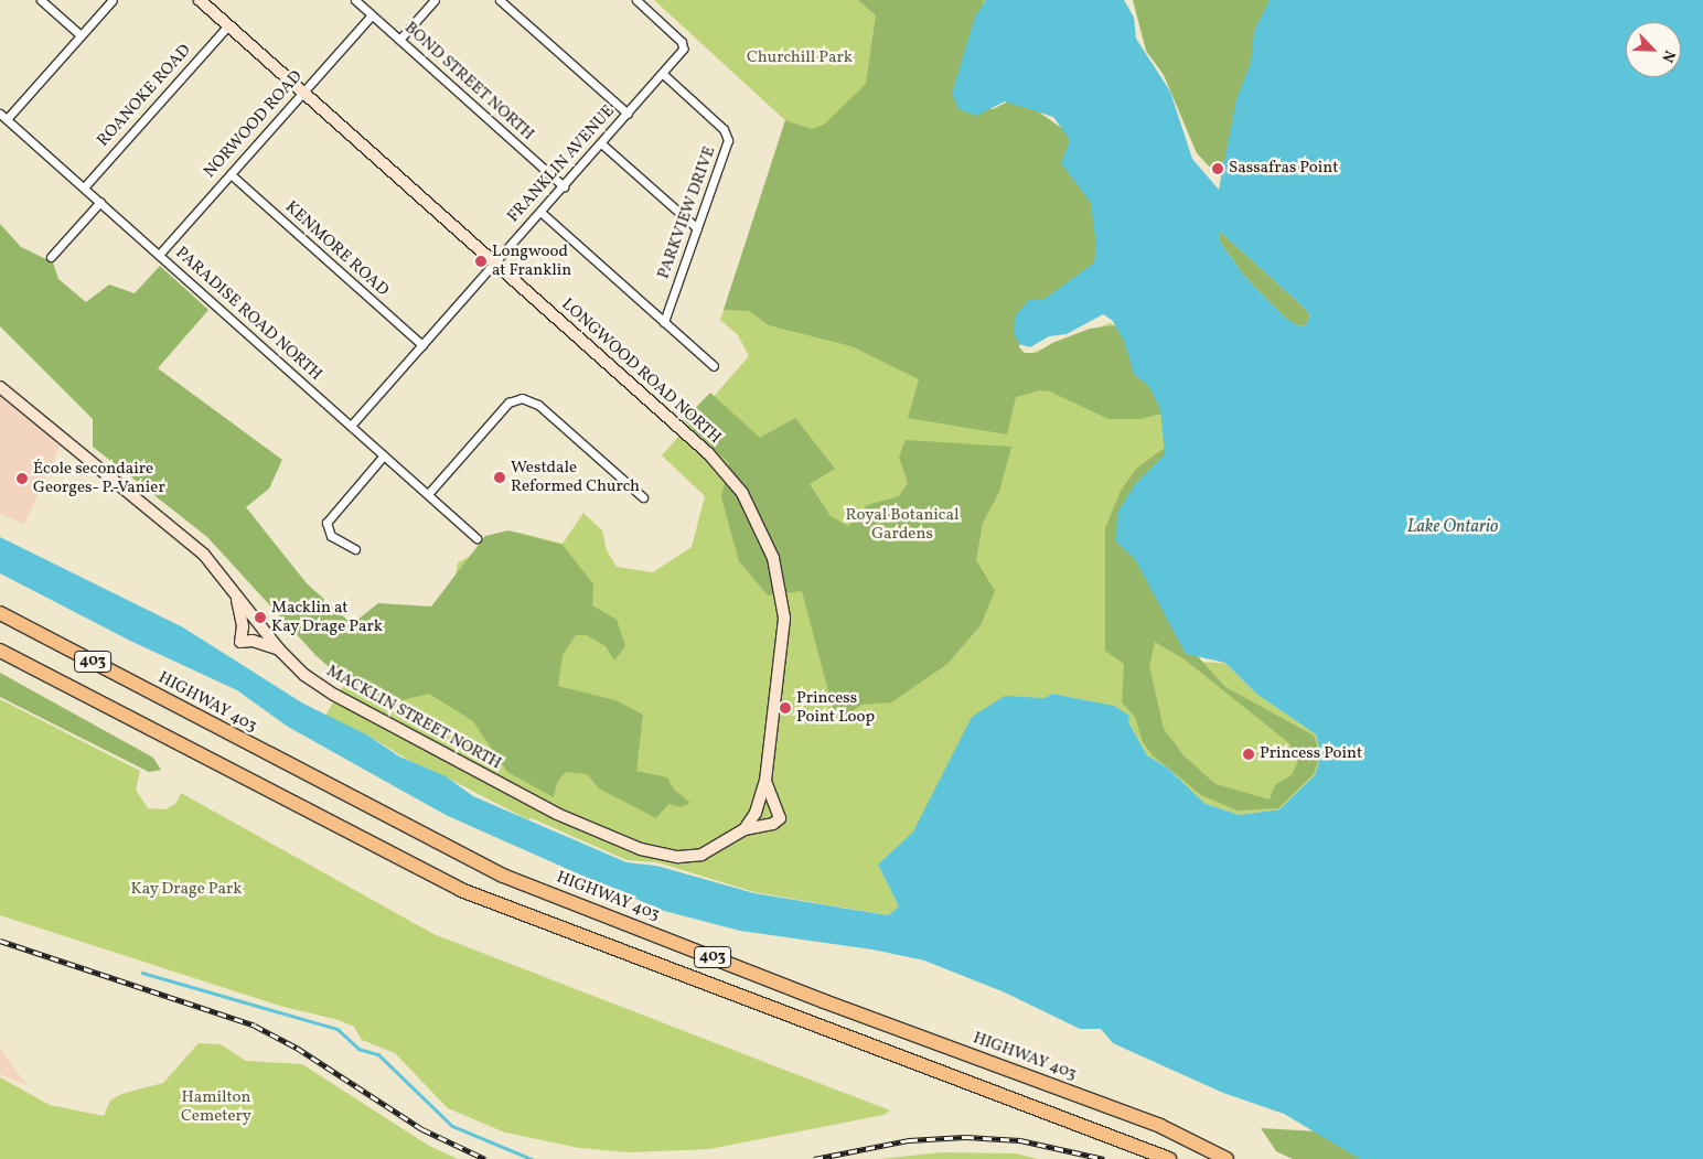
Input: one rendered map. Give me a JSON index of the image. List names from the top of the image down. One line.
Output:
{"streets":{"highway":["403","HIGHWAY 403"],"street":["BOND STREET NORTH","ROANOKE ROAD","NORWOOD ROAD","FRANKLIN AVENUE","PARKVIEW DRIVE","KENMORE ROAD","PARADISE ROAD NORTH","LONGWOOD ROAD NORTH","MACKLIN STREET NORTH"]},"crossings":[["BOND STREET NORTH","NORWOOD ROAD"],["BOND STREET NORTH","FRANKLIN AVENUE"],["ROANOKE ROAD","PARADISE ROAD NORTH"],["ROANOKE ROAD","LONGWOOD ROAD NORTH"],["NORWOOD ROAD","KENMORE ROAD"],["NORWOOD ROAD","PARADISE ROAD NORTH"],["NORWOOD ROAD","LONGWOOD ROAD NORTH"],["FRANKLIN AVENUE","PARKVIEW DRIVE"],["FRANKLIN AVENUE","KENMORE ROAD"],["FRANKLIN AVENUE","PARADISE ROAD NORTH"],["FRANKLIN AVENUE","LONGWOOD ROAD NORTH"],["LONGWOOD ROAD NORTH","MACKLIN STREET NORTH"]],"water":["Lake Ontario"],"parks":["Churchill Park","Royal Botanical Gardens","Kay Drage Park","Hamilton Cemetery"],"places":["Sassafras Point","Longwood at Franklin","Westdale Reformed Church","École secondaire Georges- P.-Vanier","Macklin at Kay Drage Park","Princess Point Loop","Princess Point"],"north":"bottom right"}
